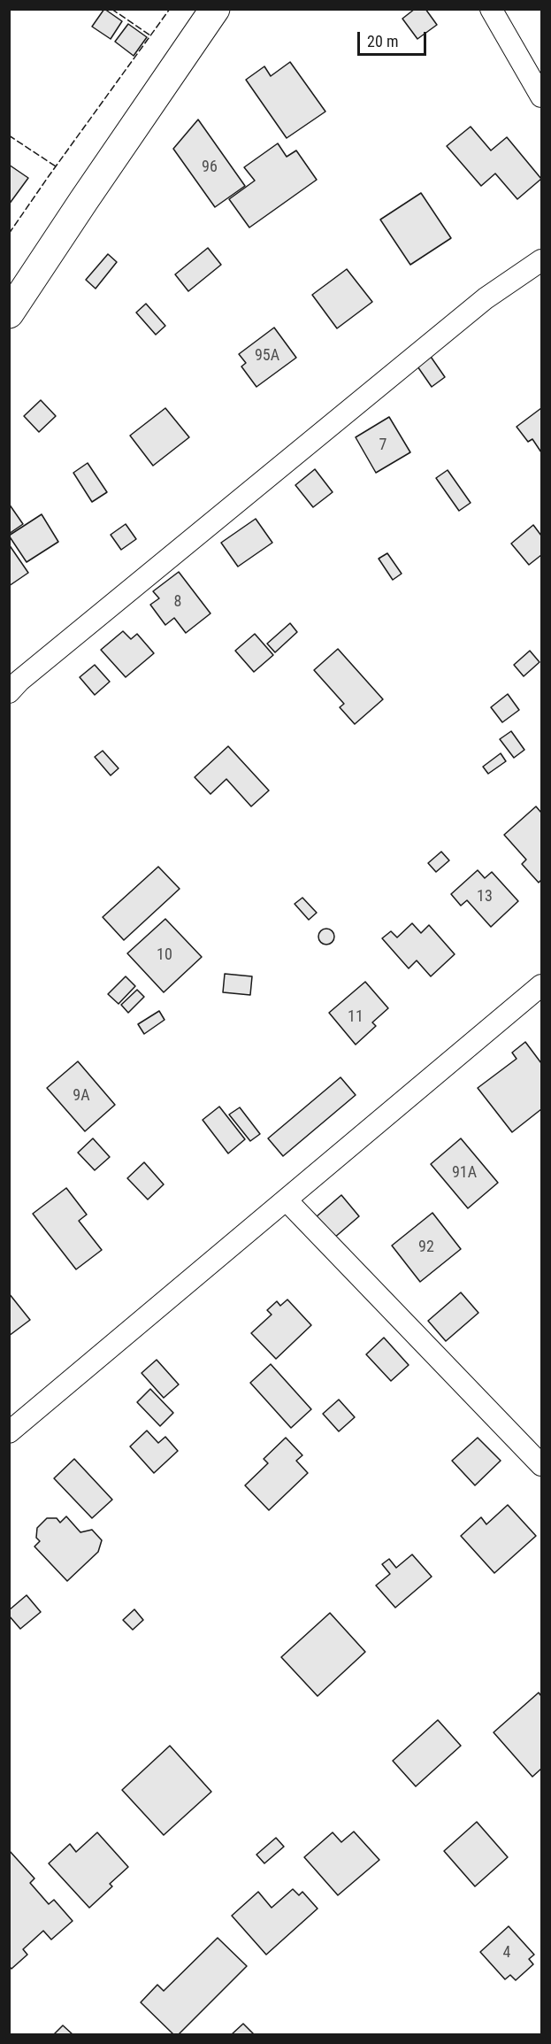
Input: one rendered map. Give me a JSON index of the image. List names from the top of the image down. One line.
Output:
{"house_numbers":["96","95А","7","8","13","10","11","9А","91А","92","4"],"scale_bar":"20 m"}
